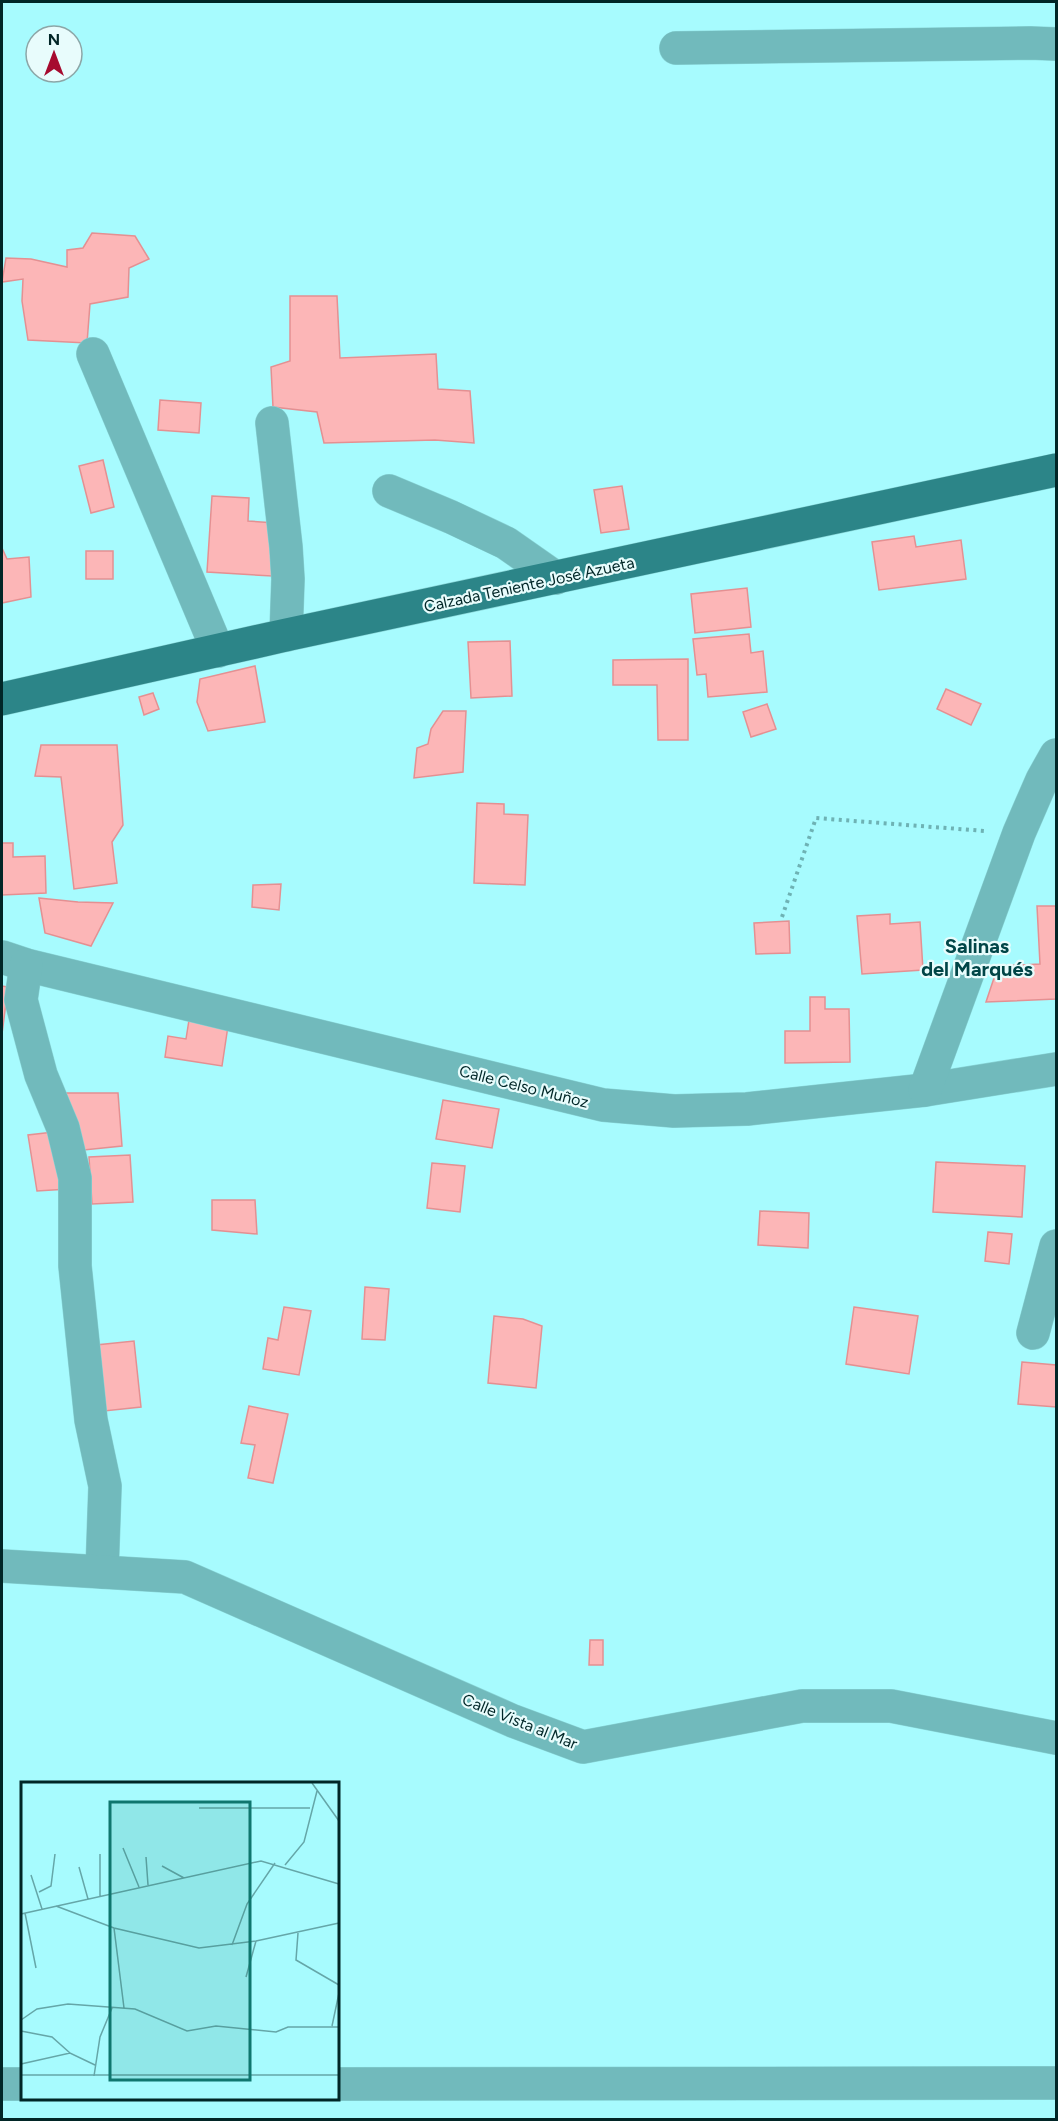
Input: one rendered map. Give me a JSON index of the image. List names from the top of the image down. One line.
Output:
{"streets":{"main road":["Calzada Teniente José Azueta"],"street":["Calle Celso Muñoz","Calle Vista al Mar"]},"districts":["Salinas del Marqués"],"north":"top"}
